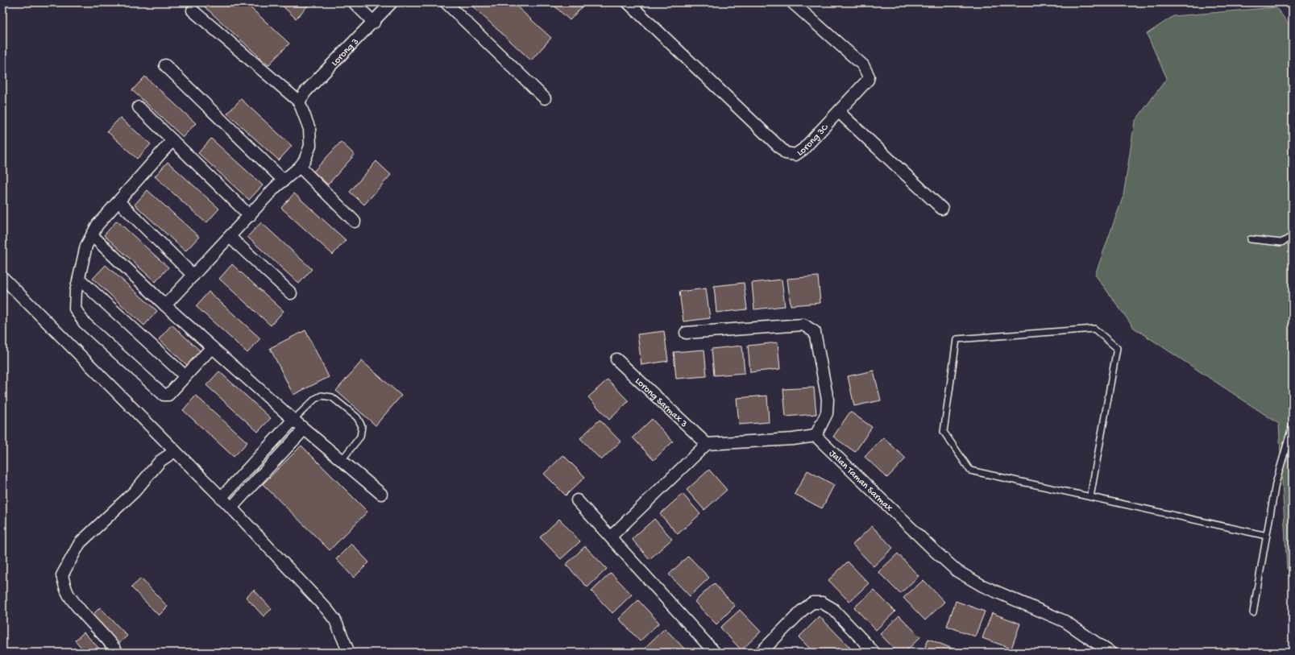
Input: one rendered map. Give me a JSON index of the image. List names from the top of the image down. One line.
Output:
{"streets":{"street":["Lorong 3","Lorong 3C","Lorong Sarmax 3","Jalan Taman Sarmax"]}}
